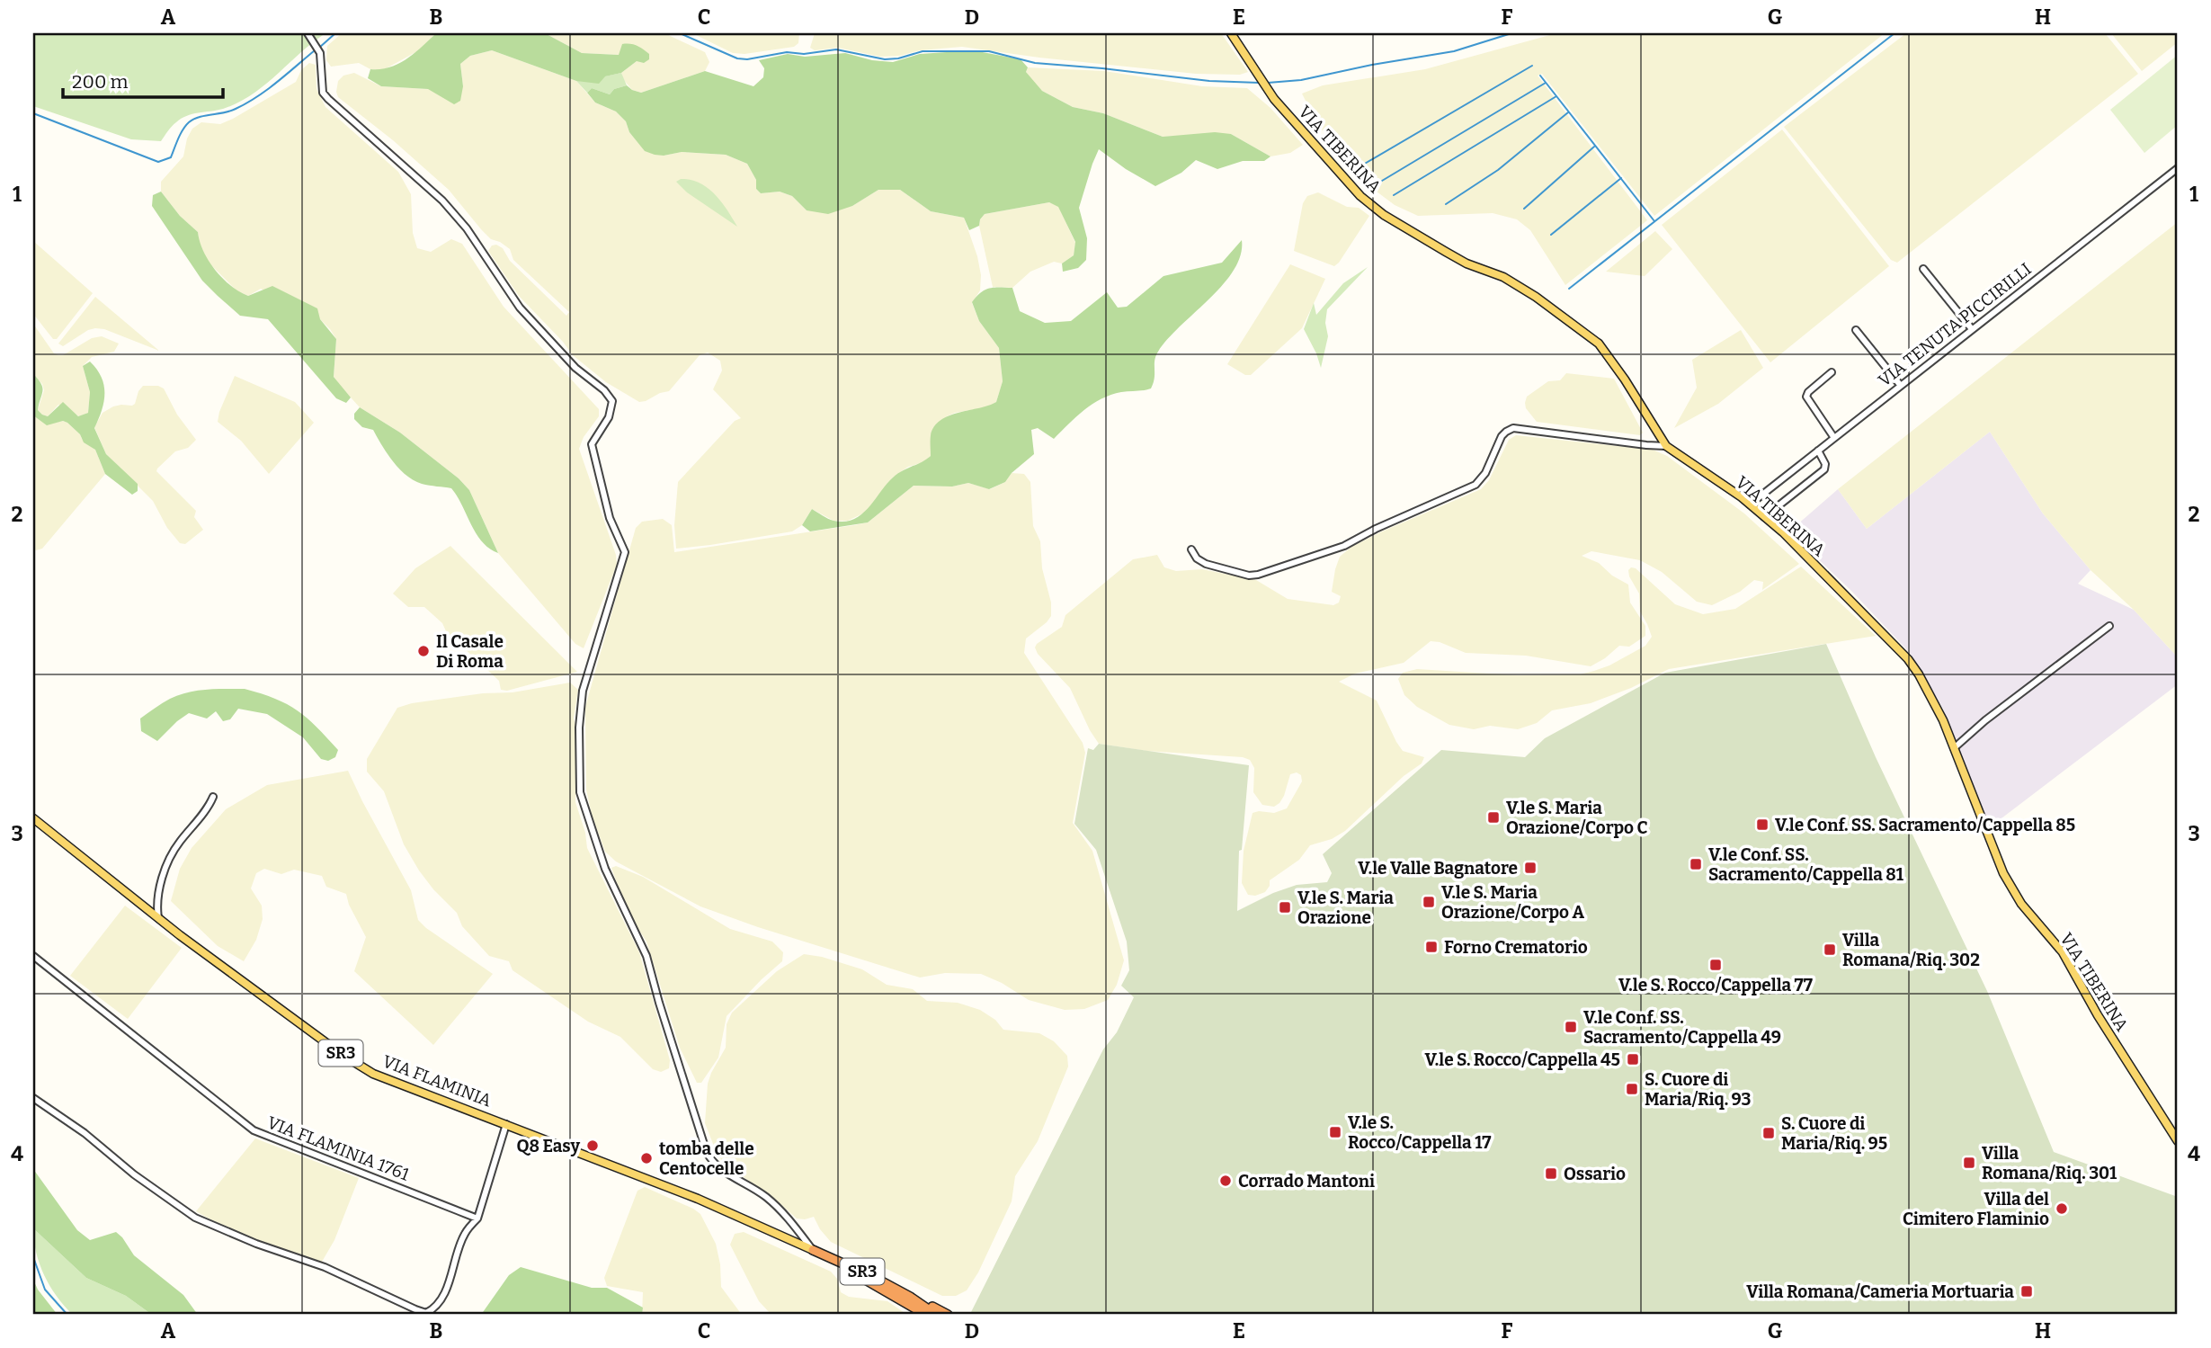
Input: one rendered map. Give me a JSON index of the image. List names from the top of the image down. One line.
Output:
{"streets":{"highway":["SR3","VIA FLAMINIA"],"main road":["VIA TIBERINA"],"street":["VIA TENUTA PICCIRILLI","VIA FLAMINIA 1761"]},"crossings":[["VIA TIBERINA","VIA TENUTA PICCIRILLI"]],"places":{"other":["Il Casale Di Roma","Q8 Easy","tomba delle Centocelle","Corrado Mantoni","Villa del Cimitero Flaminio"],"transit":["V.le S. Maria Orazione/Corpo C","V.le Conf. SS. Sacramento/Cappella 85","V.le Conf. SS. Sacramento/Cappella 81","V.le Valle Bagnatore","V.le S. Maria Orazione/Corpo A","V.le S. Maria Orazione","Forno Crematorio","Villa Romana/Riq. 302","V.le S. Rocco/Cappella 77","V.le Conf. SS. Sacramento/Cappella 49","V.le S. Rocco/Cappella 45","S. Cuore di Maria/Riq. 93","V.le S. Rocco/Cappella 17","S. Cuore di Maria/Riq. 95","Villa Romana/Riq. 301","Ossario","Villa Romana/Cameria Mortuaria"]},"scale_bar":"200 m","grid":{"columns":["A","B","C","D","E","F","G","H"],"rows":["1","2","3","4"]}}
